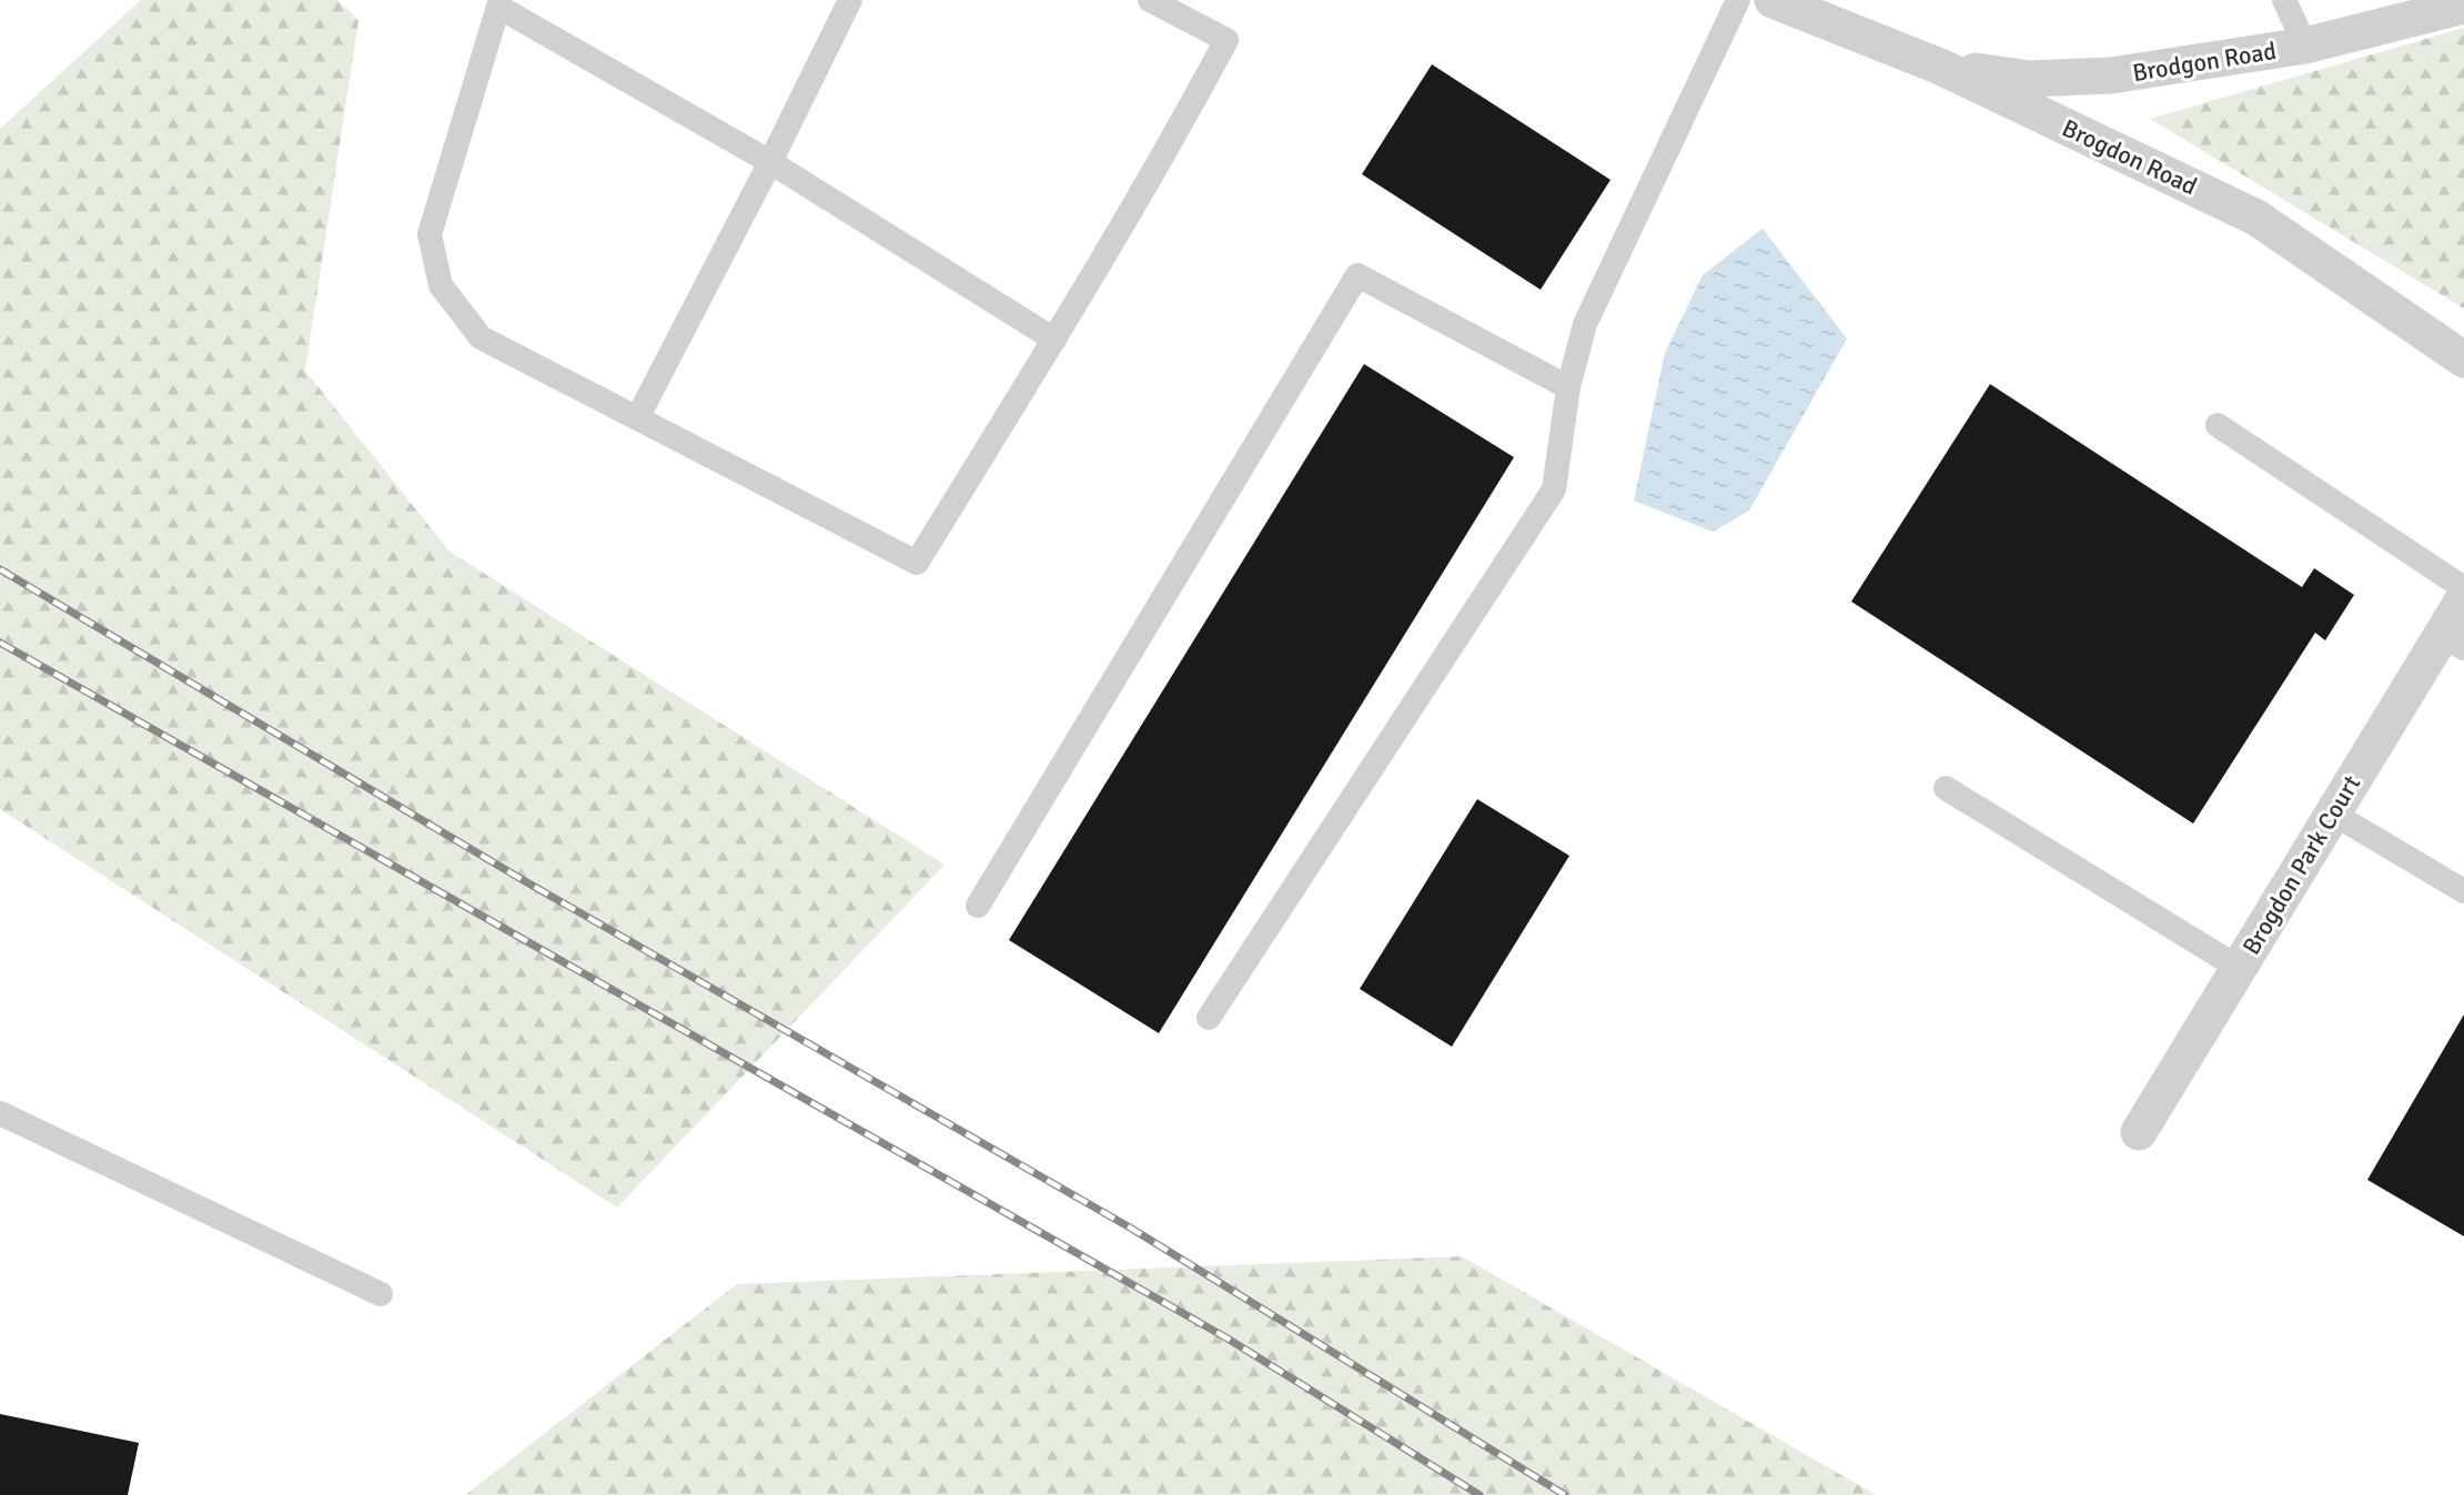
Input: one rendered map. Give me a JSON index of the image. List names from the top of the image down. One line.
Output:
{"streets":{"street":["Brodgon Road","Brogdon Road","Brogdon Park Court"]},"crossings":[["Brodgon Road","Brogdon Road"]]}
